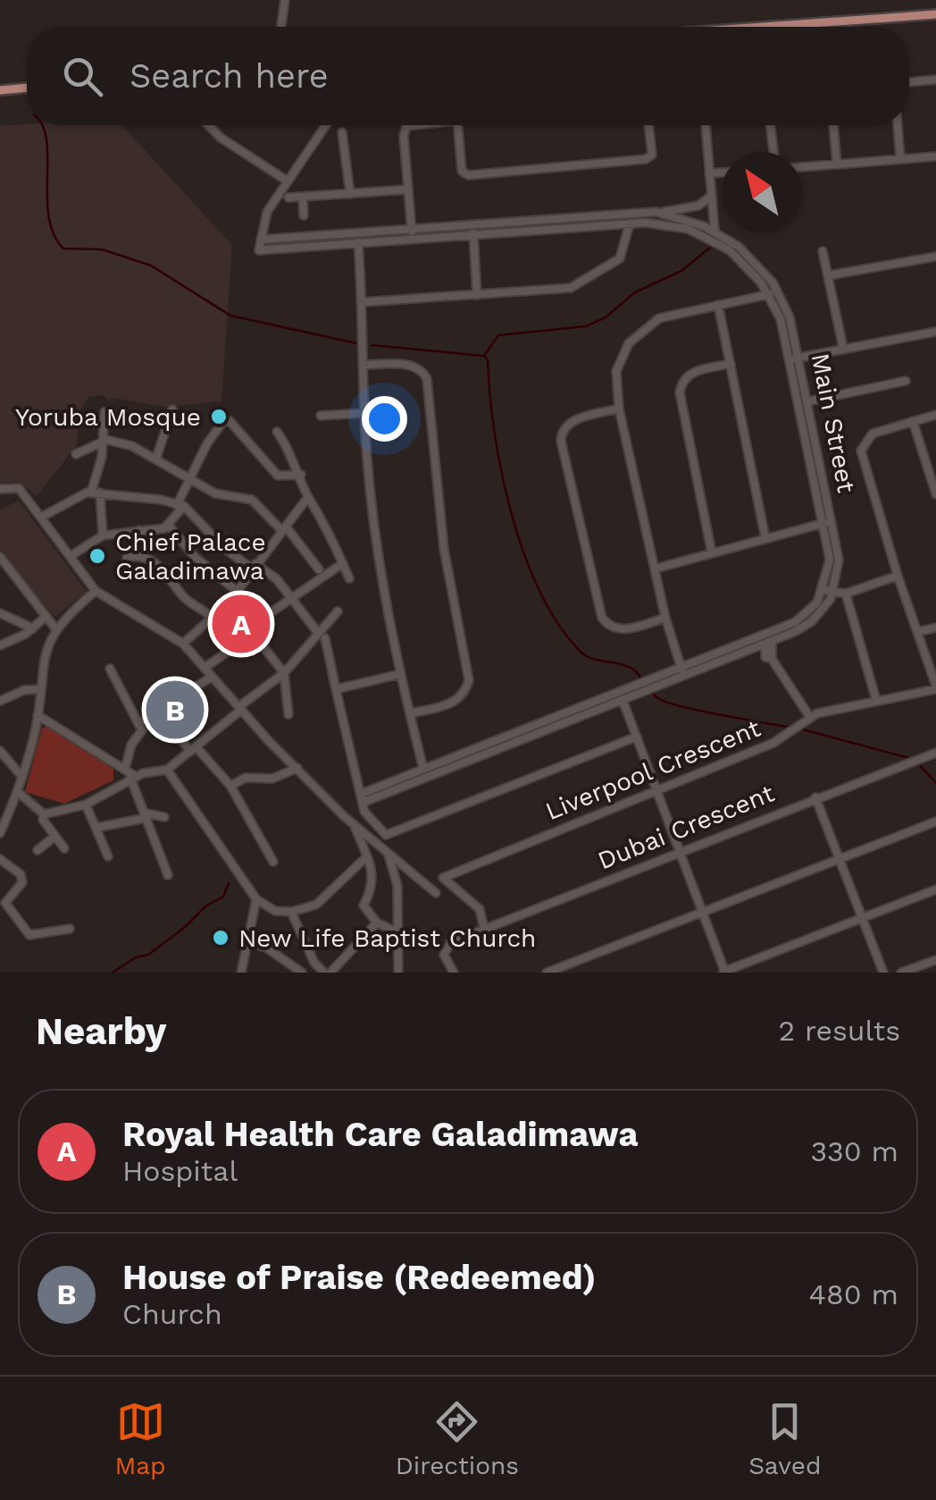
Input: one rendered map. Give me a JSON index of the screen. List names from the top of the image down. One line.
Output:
{"streets":{"street":["Main Street","Liverpool Crescent","Dubai Crescent"]},"crossings":[["Liverpool Crescent","Dubai Crescent"]],"places":["Yoruba Mosque","Chief Palace Galadimawa","New Life Baptist Church"],"north":"top left","page":{"search":"Search here","pins":["A","B"],"heading":["Nearby","2 results"],"list":[{"mark":"A","name":"Royal Health Care Galadimawa","note":"Hospital","value":"330 m"},{"mark":"B","name":"House of Praise (Redeemed)","note":"Church","value":"480 m"}],"nav":["Map","Directions","Saved"]}}
